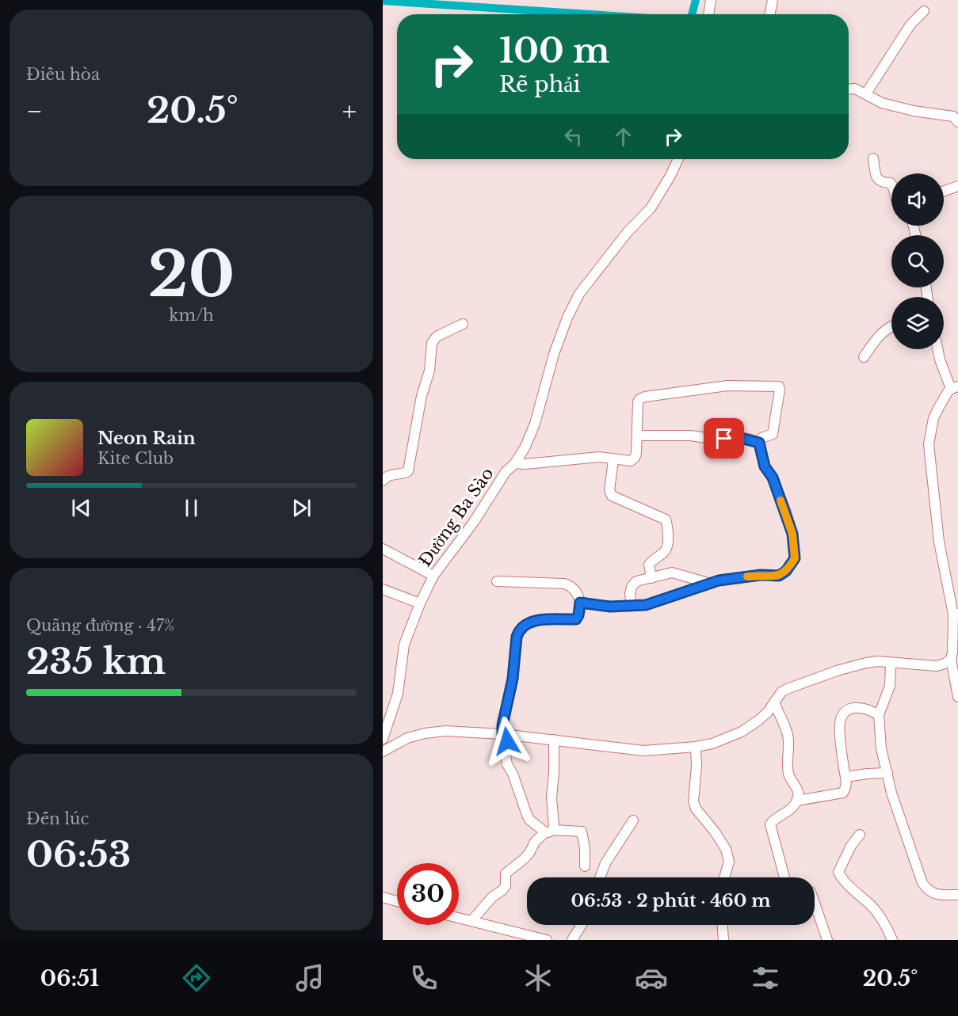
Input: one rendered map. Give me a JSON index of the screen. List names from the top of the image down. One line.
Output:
{"streets":{"street":["Đường Ba Sào"]},"page":{"tile":["Điều hòa",["20","km/h"],["Quãng đường · 47%","235 km"],["Đến lúc","06:53"]],"turn":["100 m","Rẽ phải"],"heat":["−","20.5°","+"],"song":["Neon Rain","Kite Club"],"limit":"30","trip":"06:53 · 2 phút · 460 m","tabs":["06:51","20.5°"]}}
